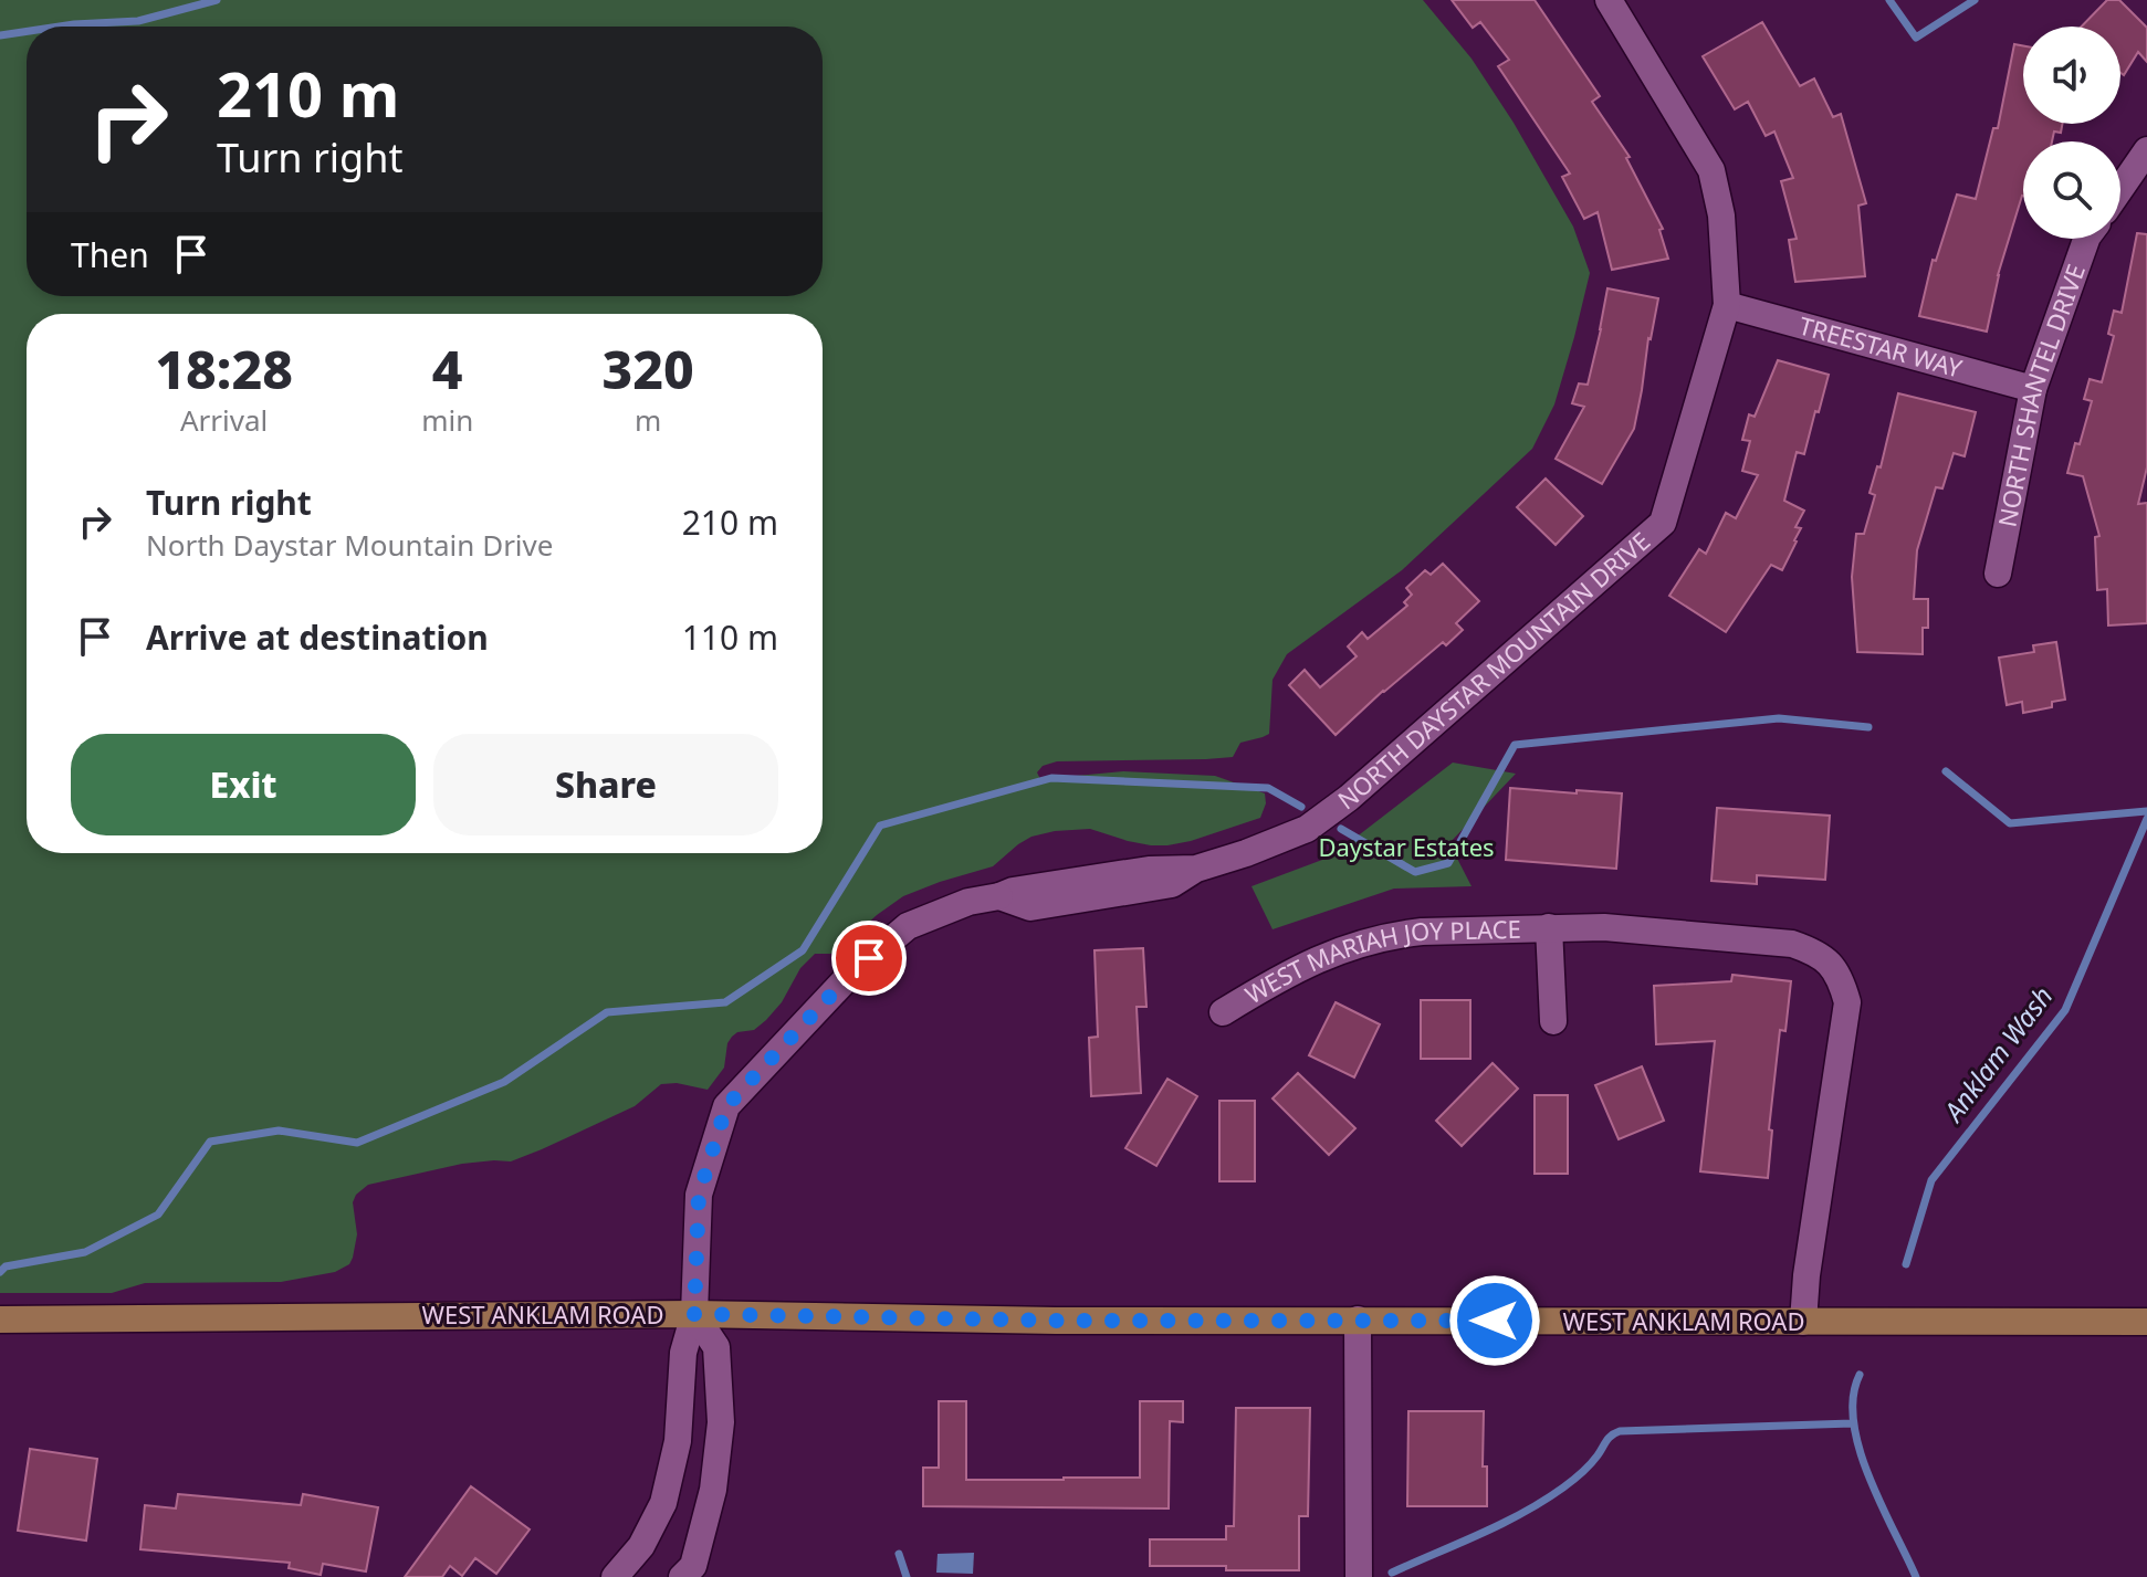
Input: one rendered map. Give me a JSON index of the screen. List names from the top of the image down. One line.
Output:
{"streets":{"main road":["WEST ANKLAM ROAD"],"street":["TREESTAR WAY","NORTH SHANTEL DRIVE","NORTH DAYSTAR MOUNTAIN DRIVE","WEST MARIAH JOY PLACE"]},"crossings":[["TREESTAR WAY","NORTH SHANTEL DRIVE"],["TREESTAR WAY","NORTH DAYSTAR MOUNTAIN DRIVE"],["NORTH DAYSTAR MOUNTAIN DRIVE","WEST ANKLAM ROAD"],["WEST MARIAH JOY PLACE","WEST ANKLAM ROAD"]],"water":["Anklam Wash"],"parks":["Daystar Estates"],"page":{"turn":["210 m","Turn right"],"then":"Then","eta":["18:28","Arrival","4","min","320","m"],"list":[{"name":"Turn right","note":"North Daystar Mountain Drive","value":"210 m"},{"name":"Arrive at destination","value":"110 m"}],"buttons":["Exit","Share"]}}
